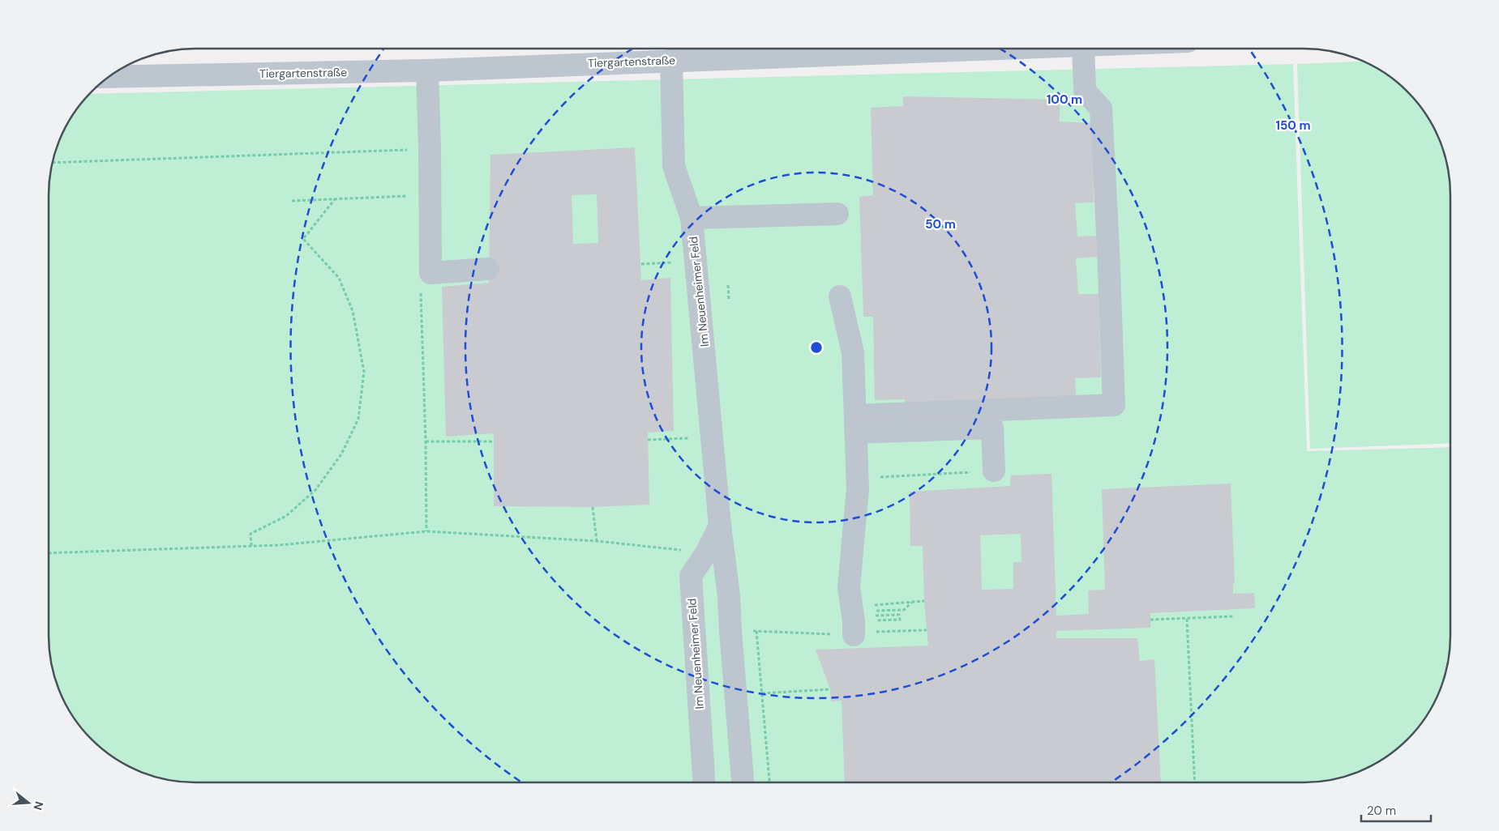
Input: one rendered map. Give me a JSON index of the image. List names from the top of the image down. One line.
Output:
{"streets":{"street":["Tiergartenstraße","Im Neuenheimer Feld"]},"crossings":[["Tiergartenstraße","Im Neuenheimer Feld"]],"scale_bar":"20 m","north":"right","rings":["100 m","150 m","50 m"]}
